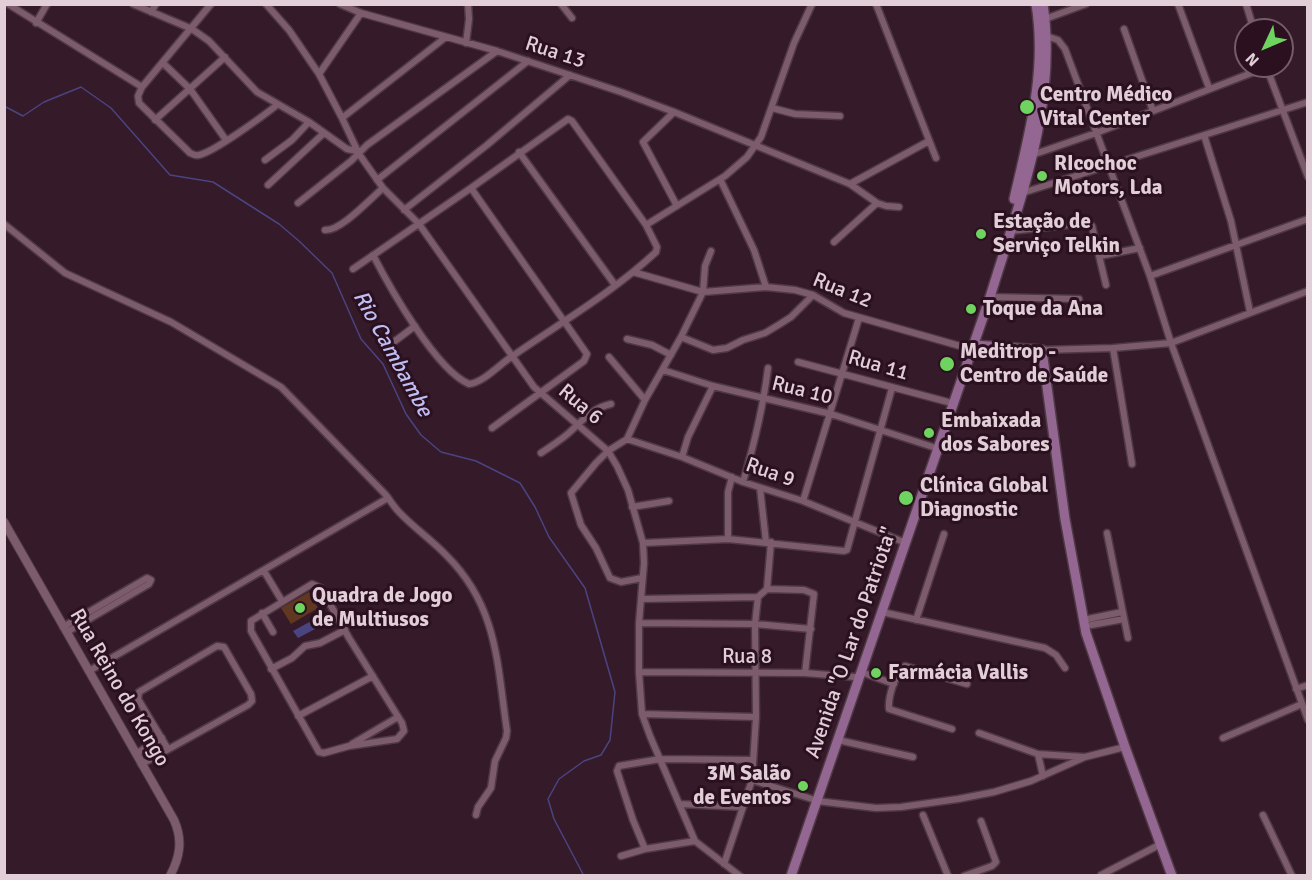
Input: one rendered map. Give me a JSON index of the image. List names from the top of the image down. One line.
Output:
{"streets":{"main road":["Avenida \"O Lar do Patriota\""],"street":["Rua 13","Rua 12","Rua 11","Rua 10","Rua 6","Rua 9","Rua 8","Rua Reino do Kongo"]},"crossings":[["Rua 12","Avenida \"O Lar do Patriota\""],["Rua 11","Avenida \"O Lar do Patriota\""],["Rua 10","Avenida \"O Lar do Patriota\""],["Rua 6","Rua 8"],["Rua 9","Avenida \"O Lar do Patriota\""],["Avenida \"O Lar do Patriota\"","Rua 8"]],"water":["Rio Cambambe"],"places":["Centro Médico Vital Center","RIcochoc Motors, Lda","Estação de Serviço Telkin","Toque da Ana","Meditrop - Centro de Saúde","Embaixada dos Sabores","Clínica Global Diagnostic","Quadra de Jogo de Multiusos","Farmácia Vallis","3M Salão de Eventos"],"north":"bottom left"}
